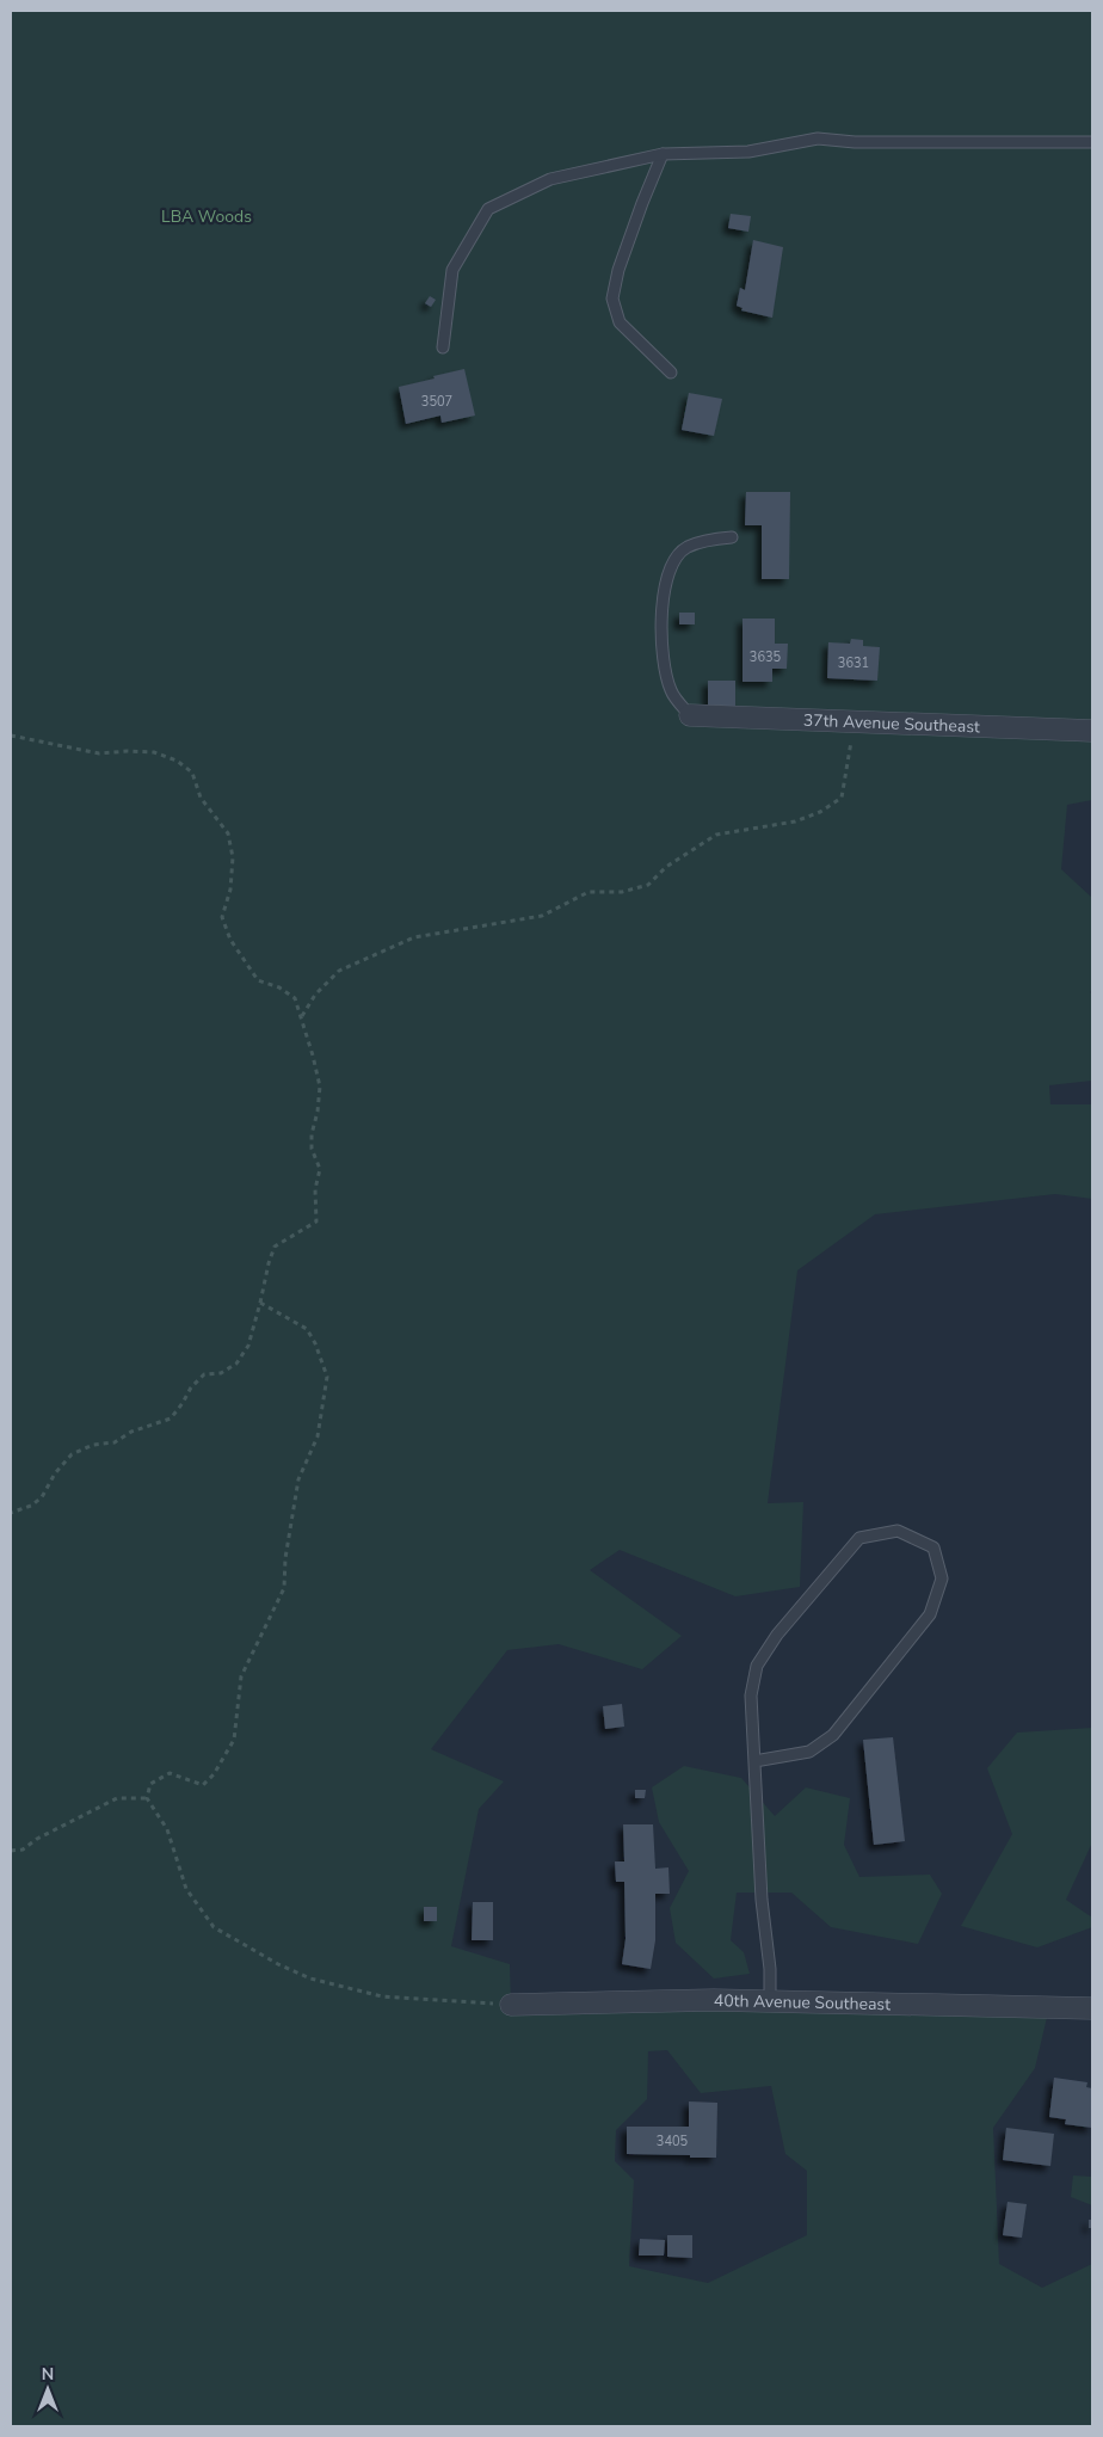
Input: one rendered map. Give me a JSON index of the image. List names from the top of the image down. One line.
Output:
{"streets":{"street":["37th Avenue Southeast","40th Avenue Southeast"]},"parks":["LBA Woods"],"house_numbers":["3507","3635","3631","3405"],"north":"top"}
